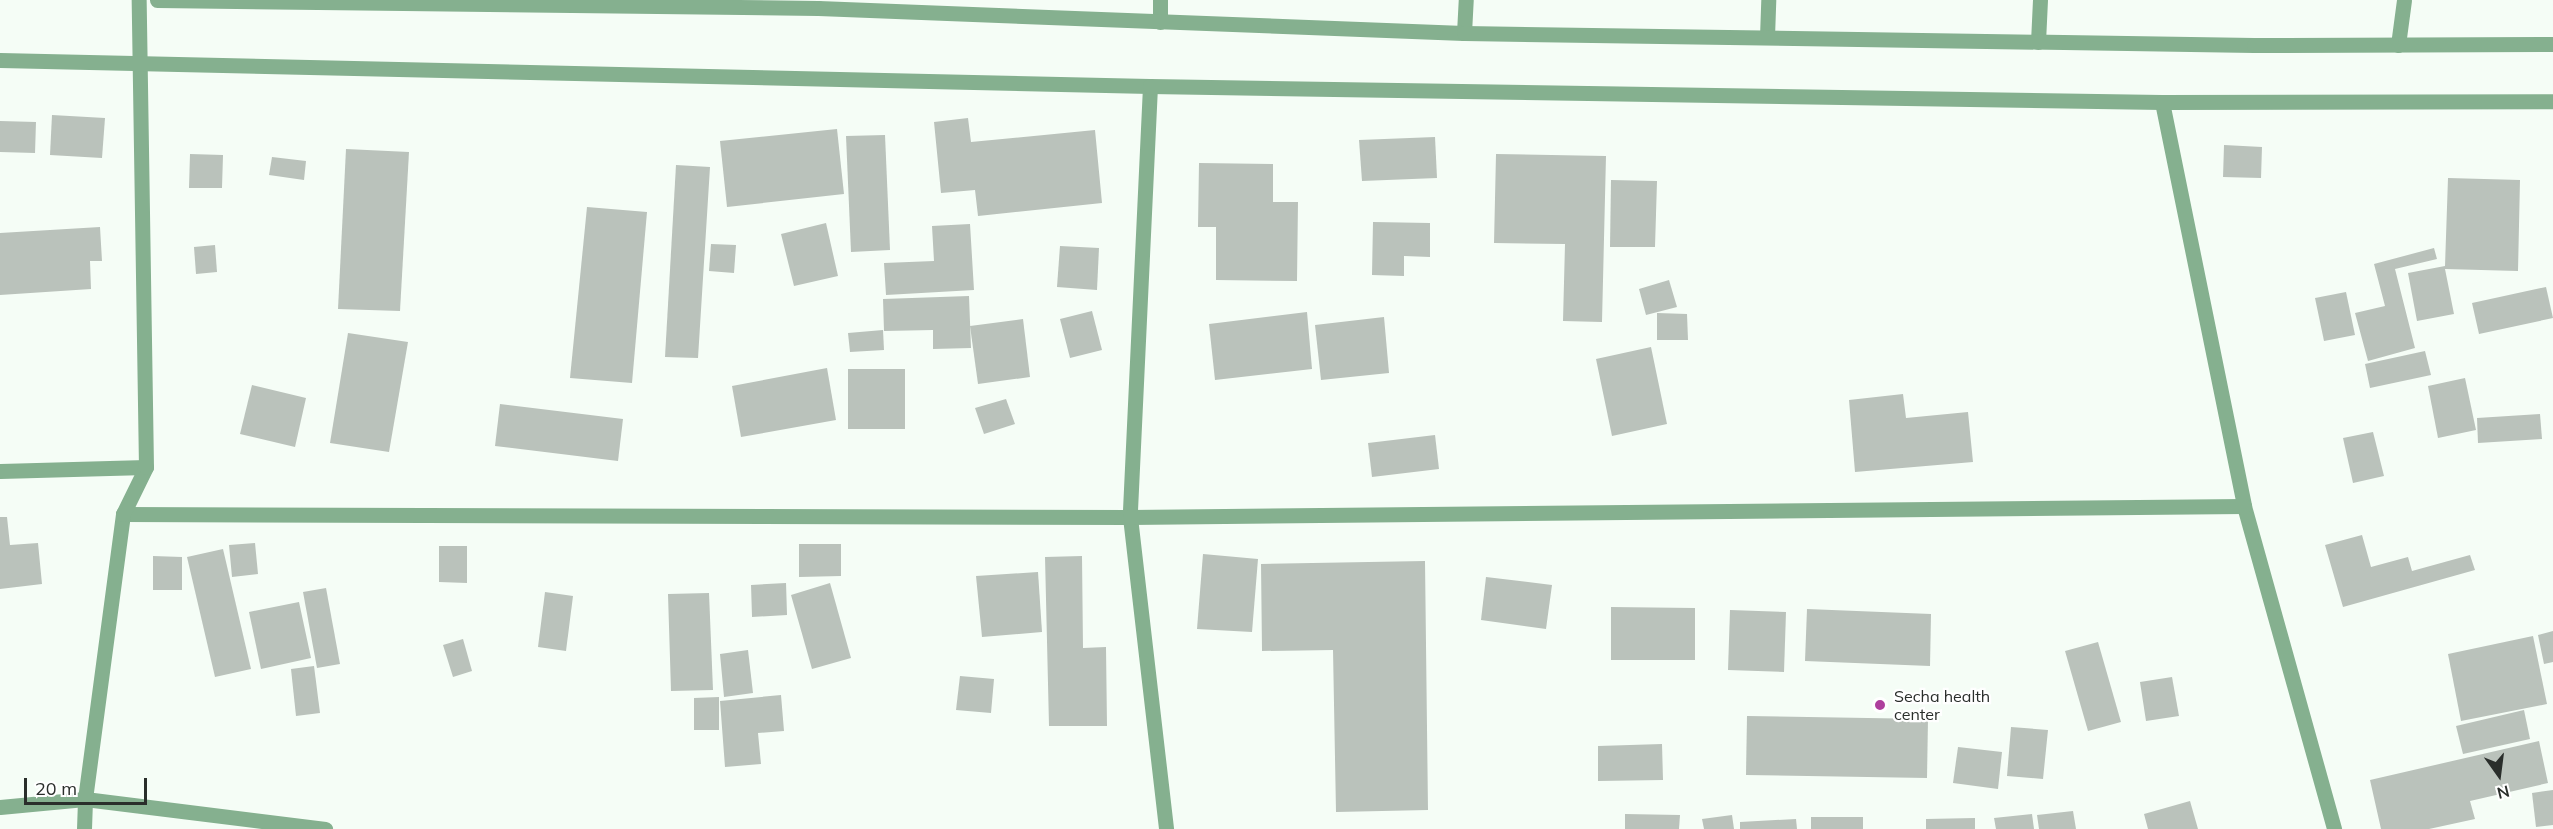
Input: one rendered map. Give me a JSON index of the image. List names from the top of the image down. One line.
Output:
{"places":["Secha health center"],"scale_bar":"20 m","north":"bottom"}
